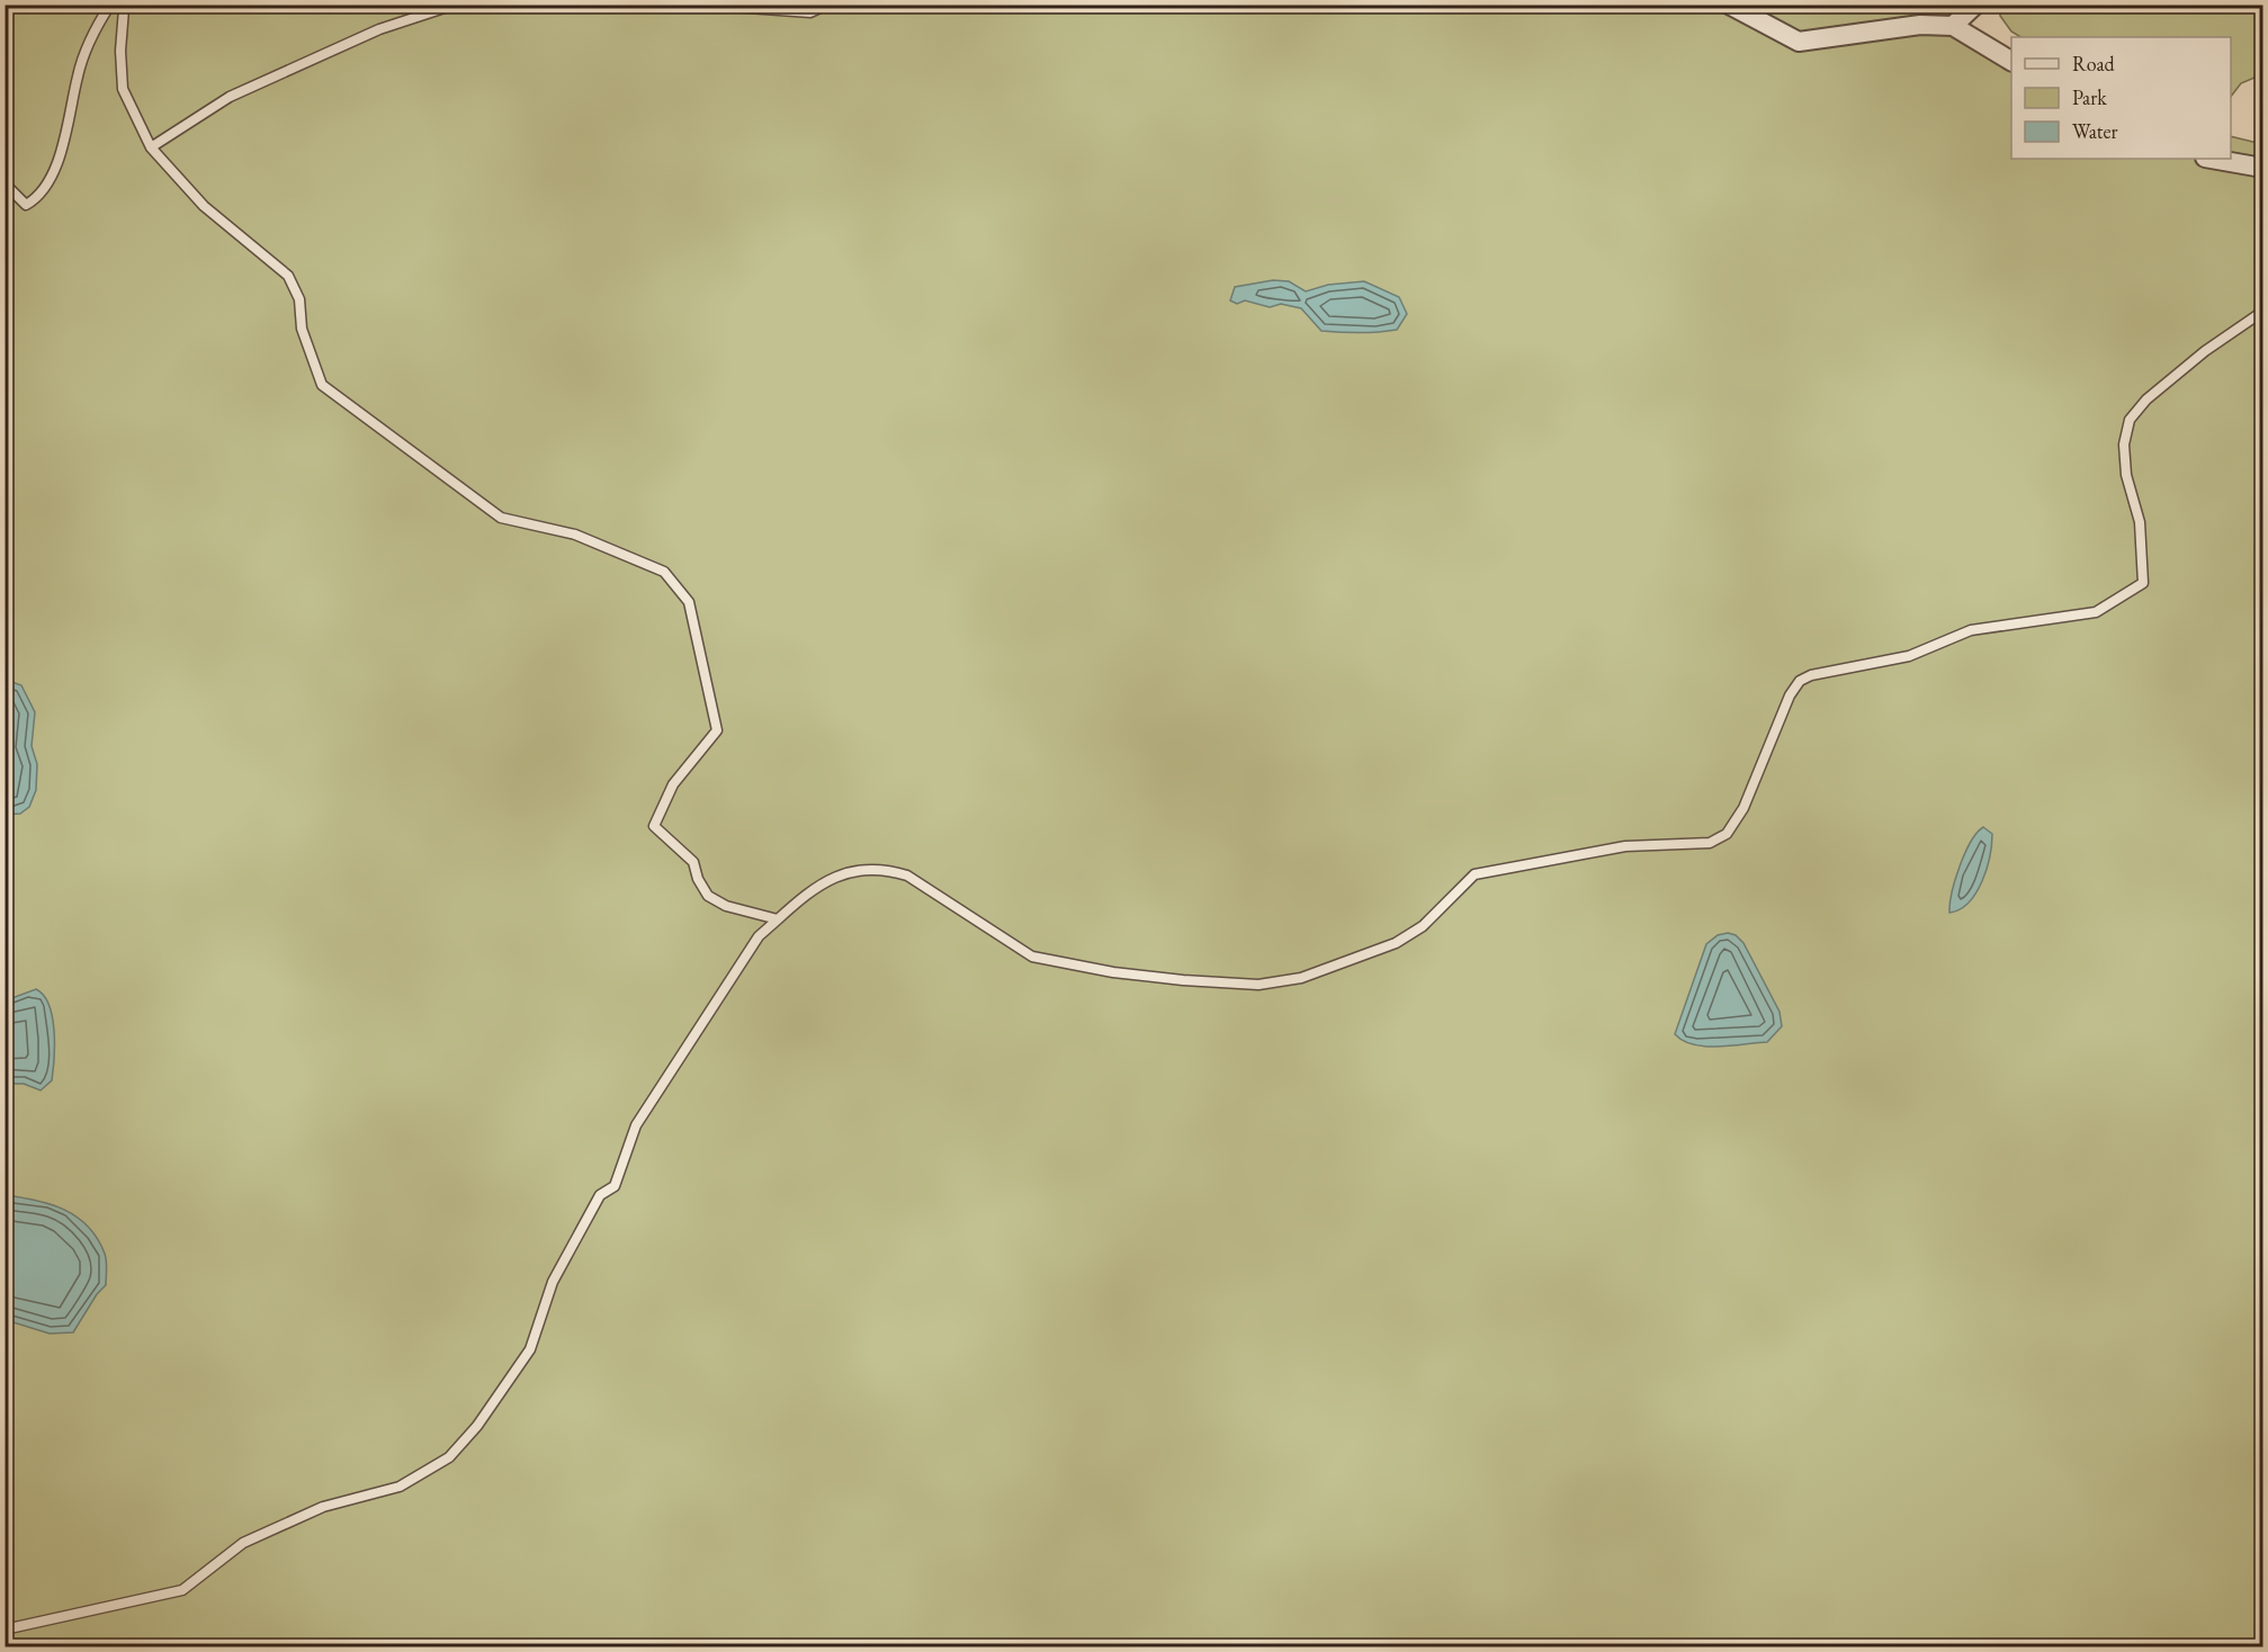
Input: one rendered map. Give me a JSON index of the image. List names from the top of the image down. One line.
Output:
{"legend":["Road","Park","Water"]}
